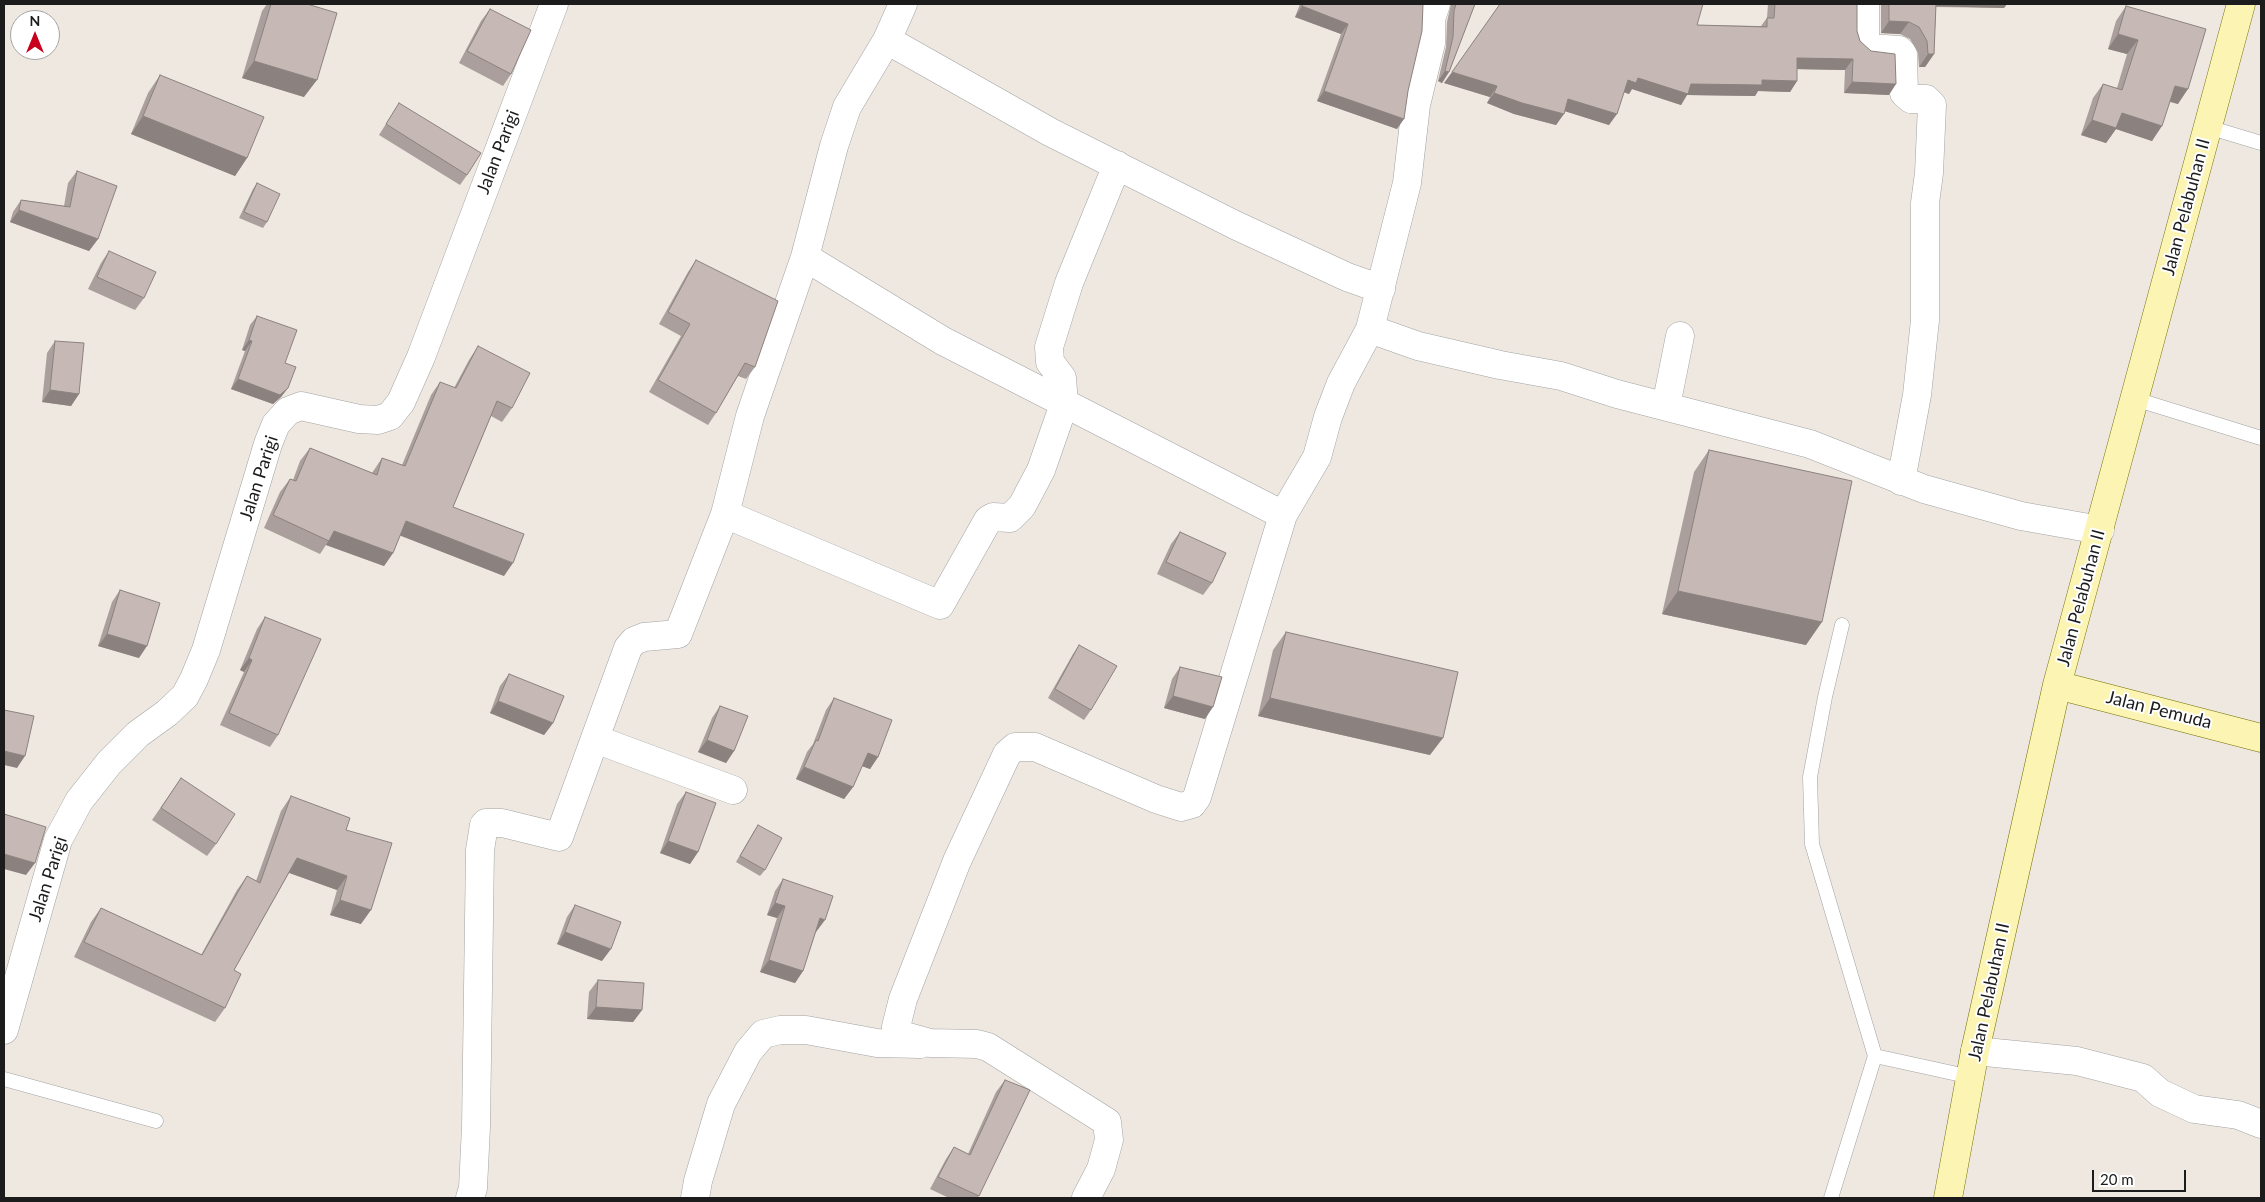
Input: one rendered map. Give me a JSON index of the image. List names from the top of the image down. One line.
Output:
{"streets":{"main road":["Jalan Pelabuhan II","Jalan Pemuda"],"street":["Jalan Parigi"]},"crossings":[["Jalan Pelabuhan II","Jalan Pemuda"]],"scale_bar":"20 m","north":"top"}
